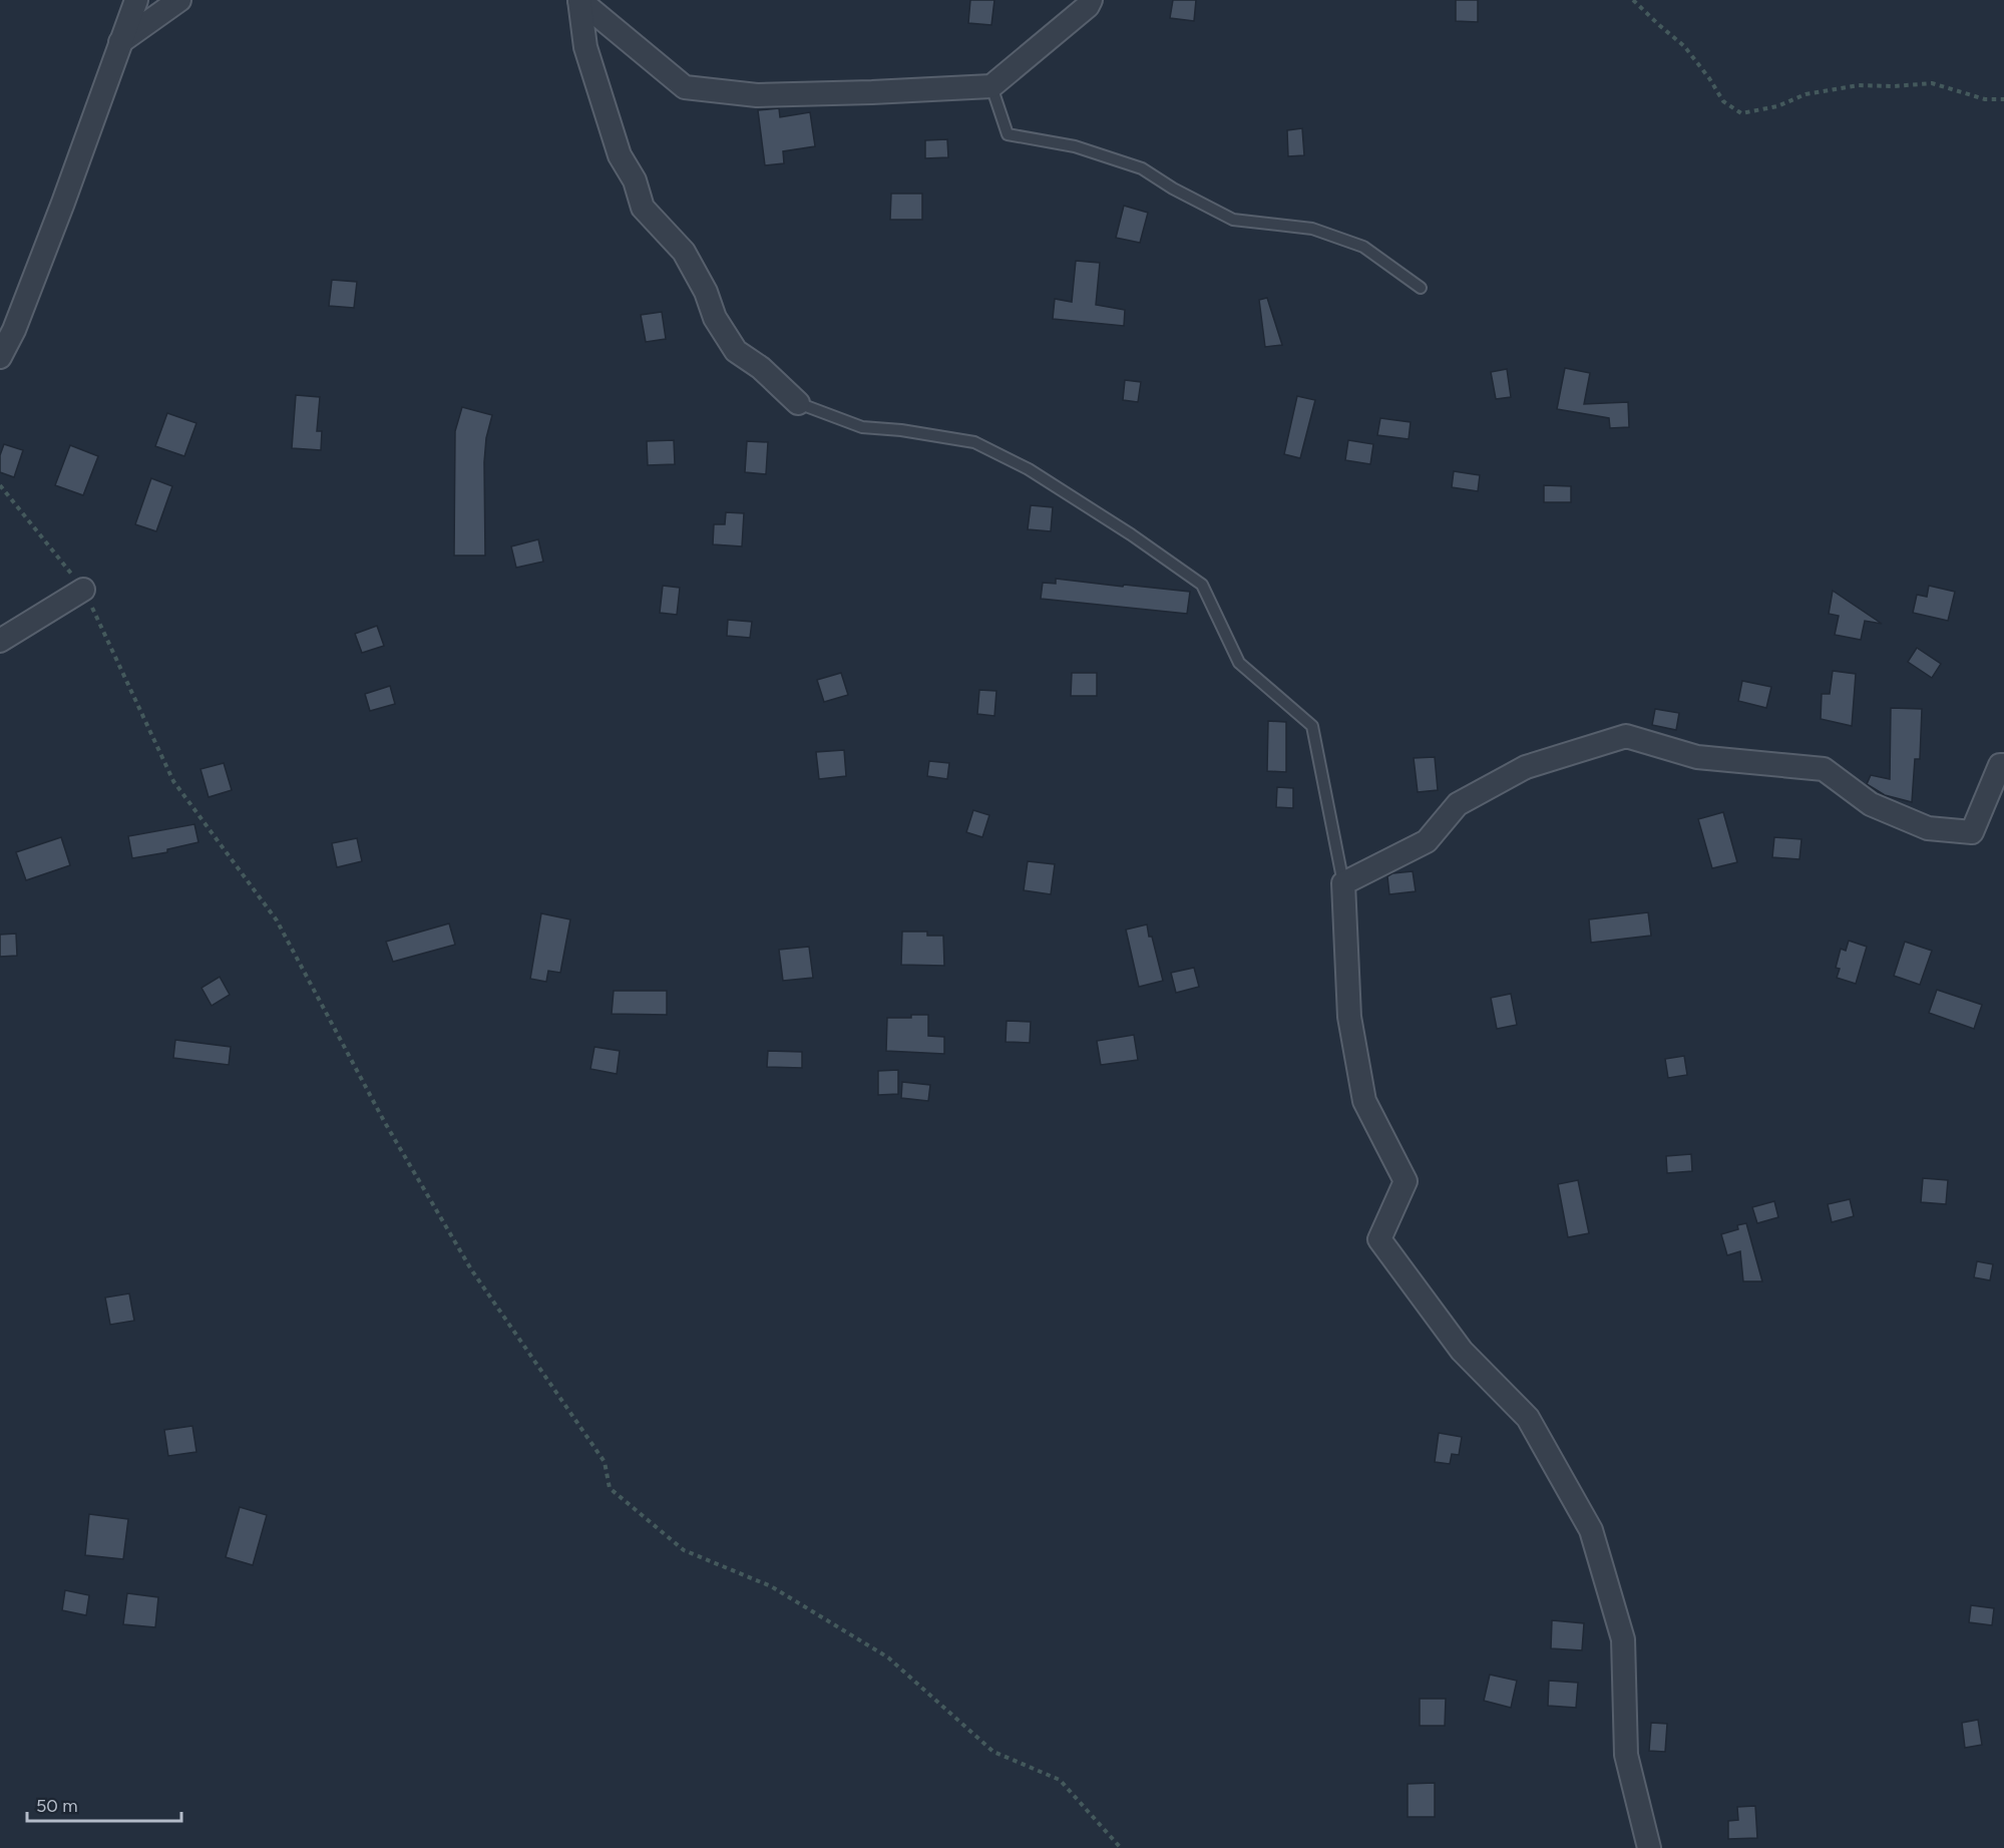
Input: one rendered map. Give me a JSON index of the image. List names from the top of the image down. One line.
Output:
{"scale_bar":"50 m"}
